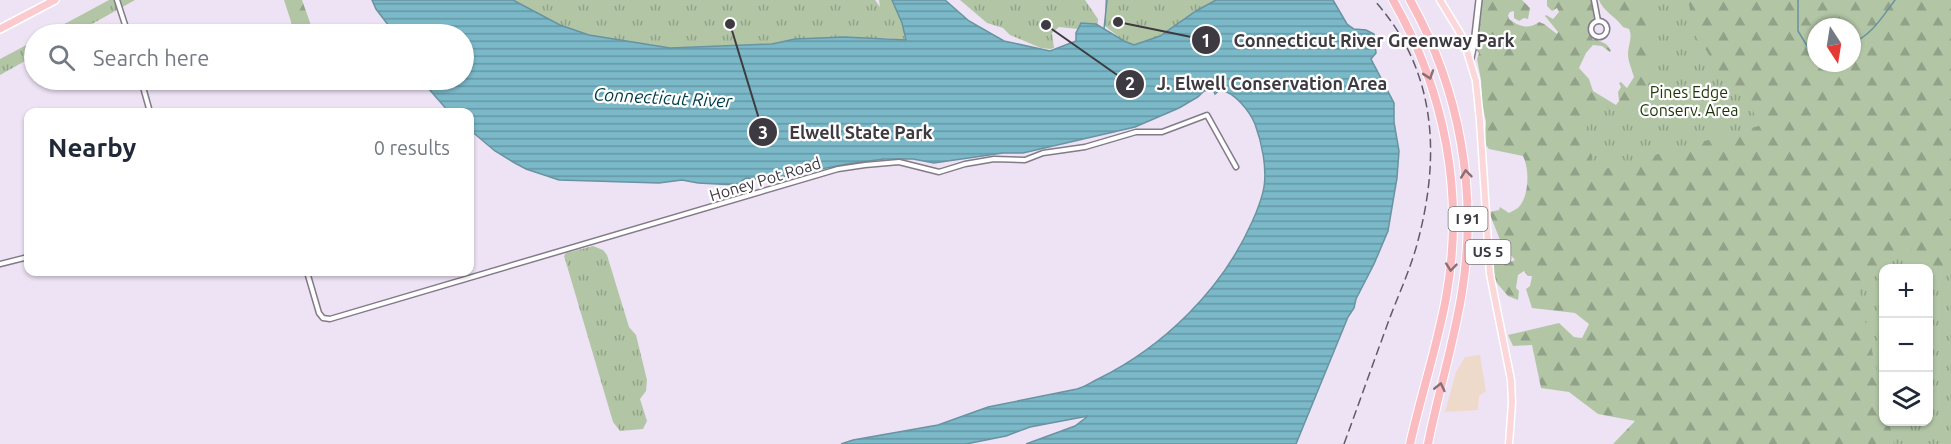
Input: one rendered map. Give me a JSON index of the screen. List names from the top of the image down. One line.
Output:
{"streets":{"highway":["I 91"],"main road":["US 5"],"street":["Honey Pot Road"]},"water":["Connecticut River"],"parks":["Pines Edge Conserv. Area"],"places":["Connecticut River Greenway Park","Elwell State Park","J. Elwell Conservation Area"],"north":"bottom","page":{"search":"Search here","heading":["Nearby","0 results"],"map_buttons":["+","−"]}}
